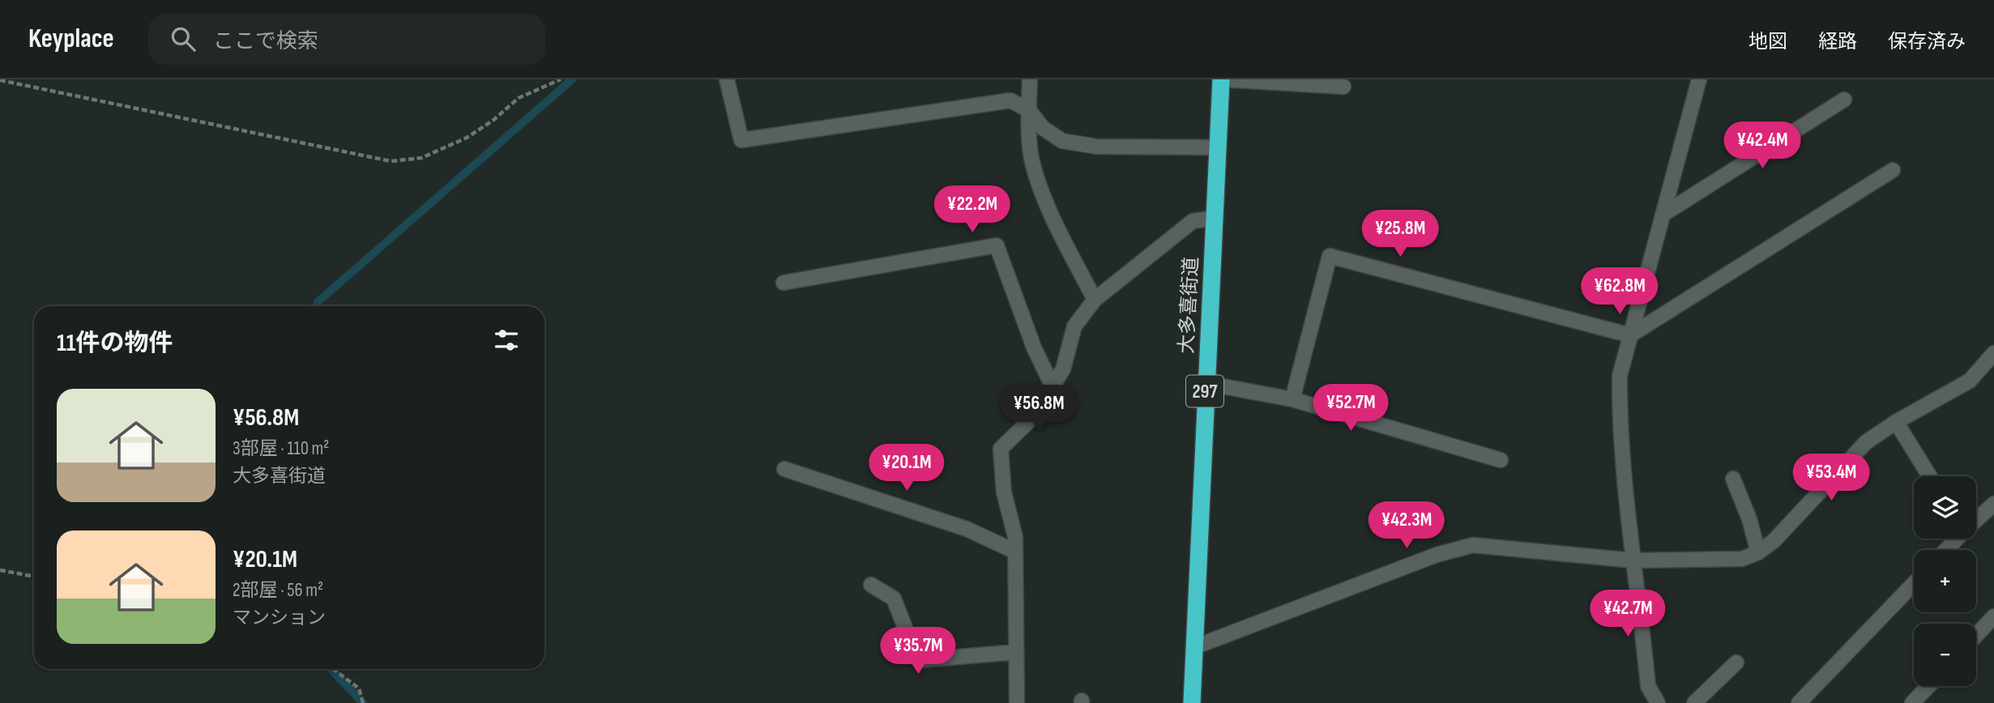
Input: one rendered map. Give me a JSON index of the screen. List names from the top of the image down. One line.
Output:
{"streets":{"highway":["大多喜街道","297"]},"page":{"header":"Keyplace","search":"ここで検索","nav":["地図","経路","保存済み"],"price":["¥42.4M","¥22.2M","¥25.8M","¥62.8M","¥52.7M","¥56.8M","¥20.1M","¥53.4M","¥42.3M","¥42.7M","¥35.7M"],"heading":"11件の物件","list":[{"name":"¥56.8M","note":"3部屋 · 110 m² · 大多喜街道"},{"name":"¥20.1M","note":"2部屋 · 56 m² · マンション"}],"map_buttons":["+","−"]}}
